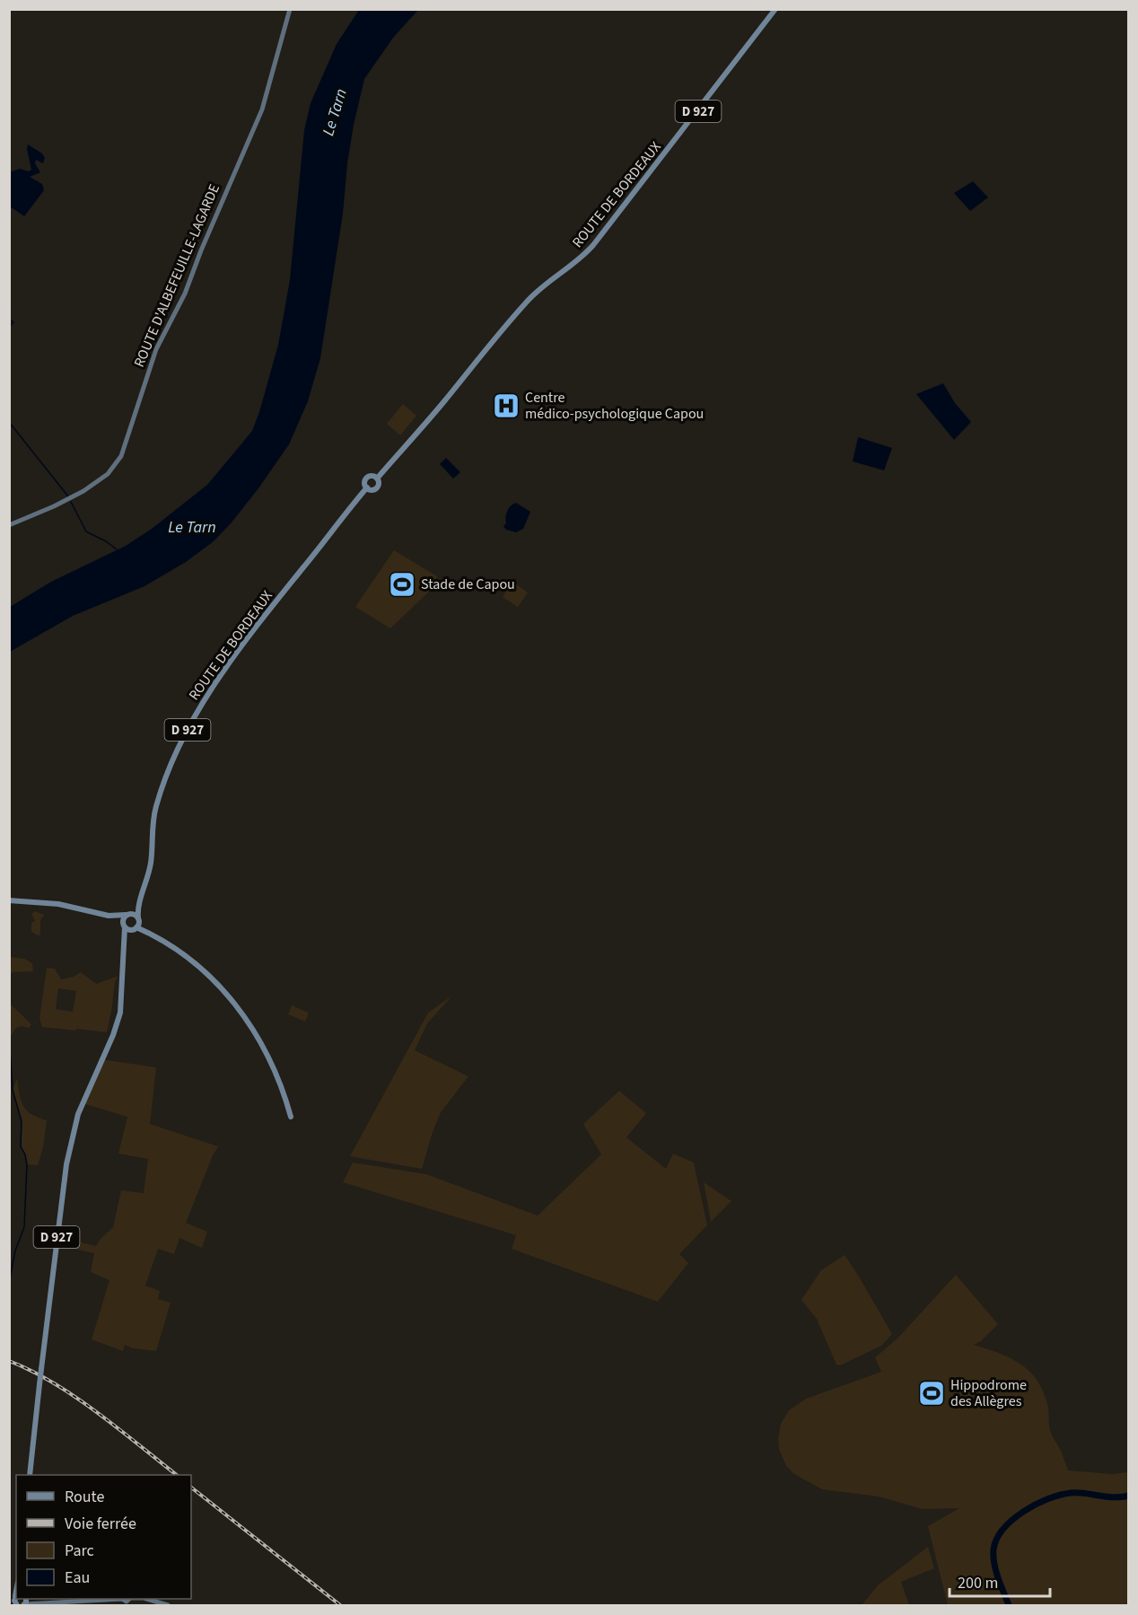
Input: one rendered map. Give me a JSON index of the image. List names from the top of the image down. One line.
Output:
{"streets":{"main road":["D 927","ROUTE DE BORDEAUX","ROUTE D'ALBEFEUILLE-LAGARDE"]},"crossings":[["D 927","ROUTE DE BORDEAUX"]],"water":["Le Tarn"],"places":{"hospital":["Centre médico-psychologique Capou"],"sports":["Stade de Capou","Hippodrome des Allègres"]},"legend":["Route","Voie ferrée","Parc","Eau"],"scale_bar":"200 m"}
